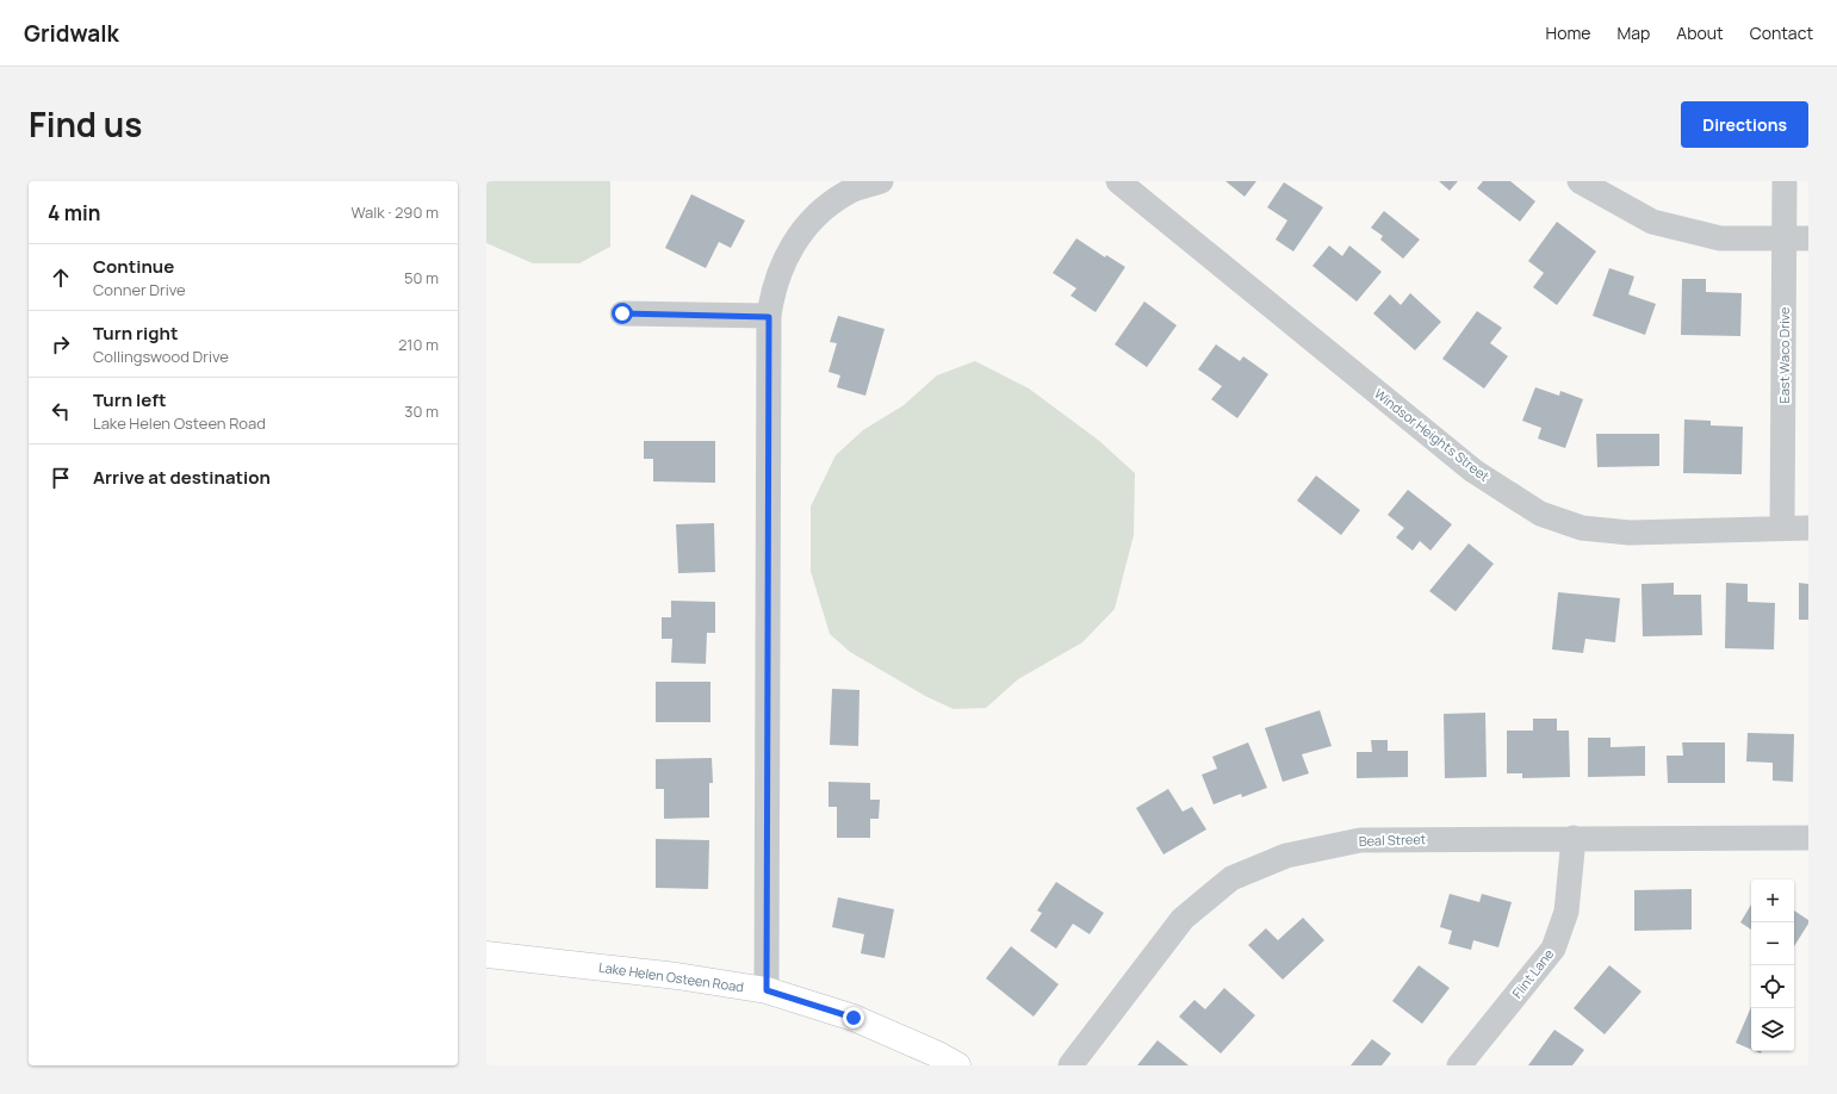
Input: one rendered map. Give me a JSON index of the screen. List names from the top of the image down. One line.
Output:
{"streets":{"street":["East Waco Drive","Windsor Heights Street","Beal Street","Flint Lane","Lake Helen Osteen Road"]},"crossings":[["East Waco Drive","Windsor Heights Street"],["Beal Street","Flint Lane"]],"page":{"header":"Gridwalk","nav":["Home","Map","About","Contact"],"title":"Find us","buttons":"Directions","heading":["4 min","Walk · 290 m"],"list":[["Continue","Conner Drive","50 m"],["Turn right","Collingswood Drive","210 m"],["Turn left","Lake Helen Osteen Road","30 m"],"Arrive at destination"],"map_buttons":["+","−"]}}
